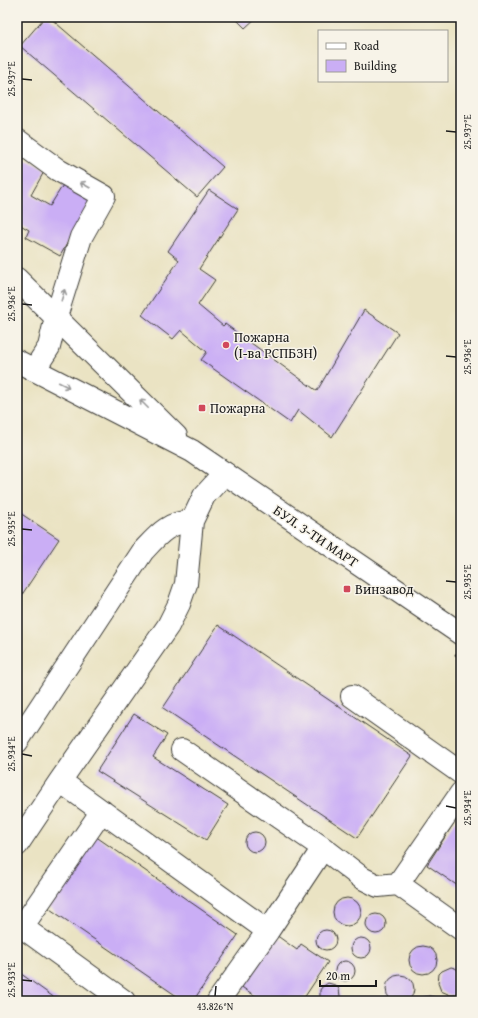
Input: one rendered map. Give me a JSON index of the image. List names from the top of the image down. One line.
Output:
{"streets":{"main road":["БУЛ. 3-ТИ МАРТ"]},"places":{"other":["Пожарна (I-ва РСПБЗН)"],"transit":["Пожарна","Винзавод"]},"legend":["Road","Building"],"scale_bar":"20 m","coordinates":["25.937°E","25.936°E","25.935°E","25.934°E","25.933°E","43.826°N"]}
